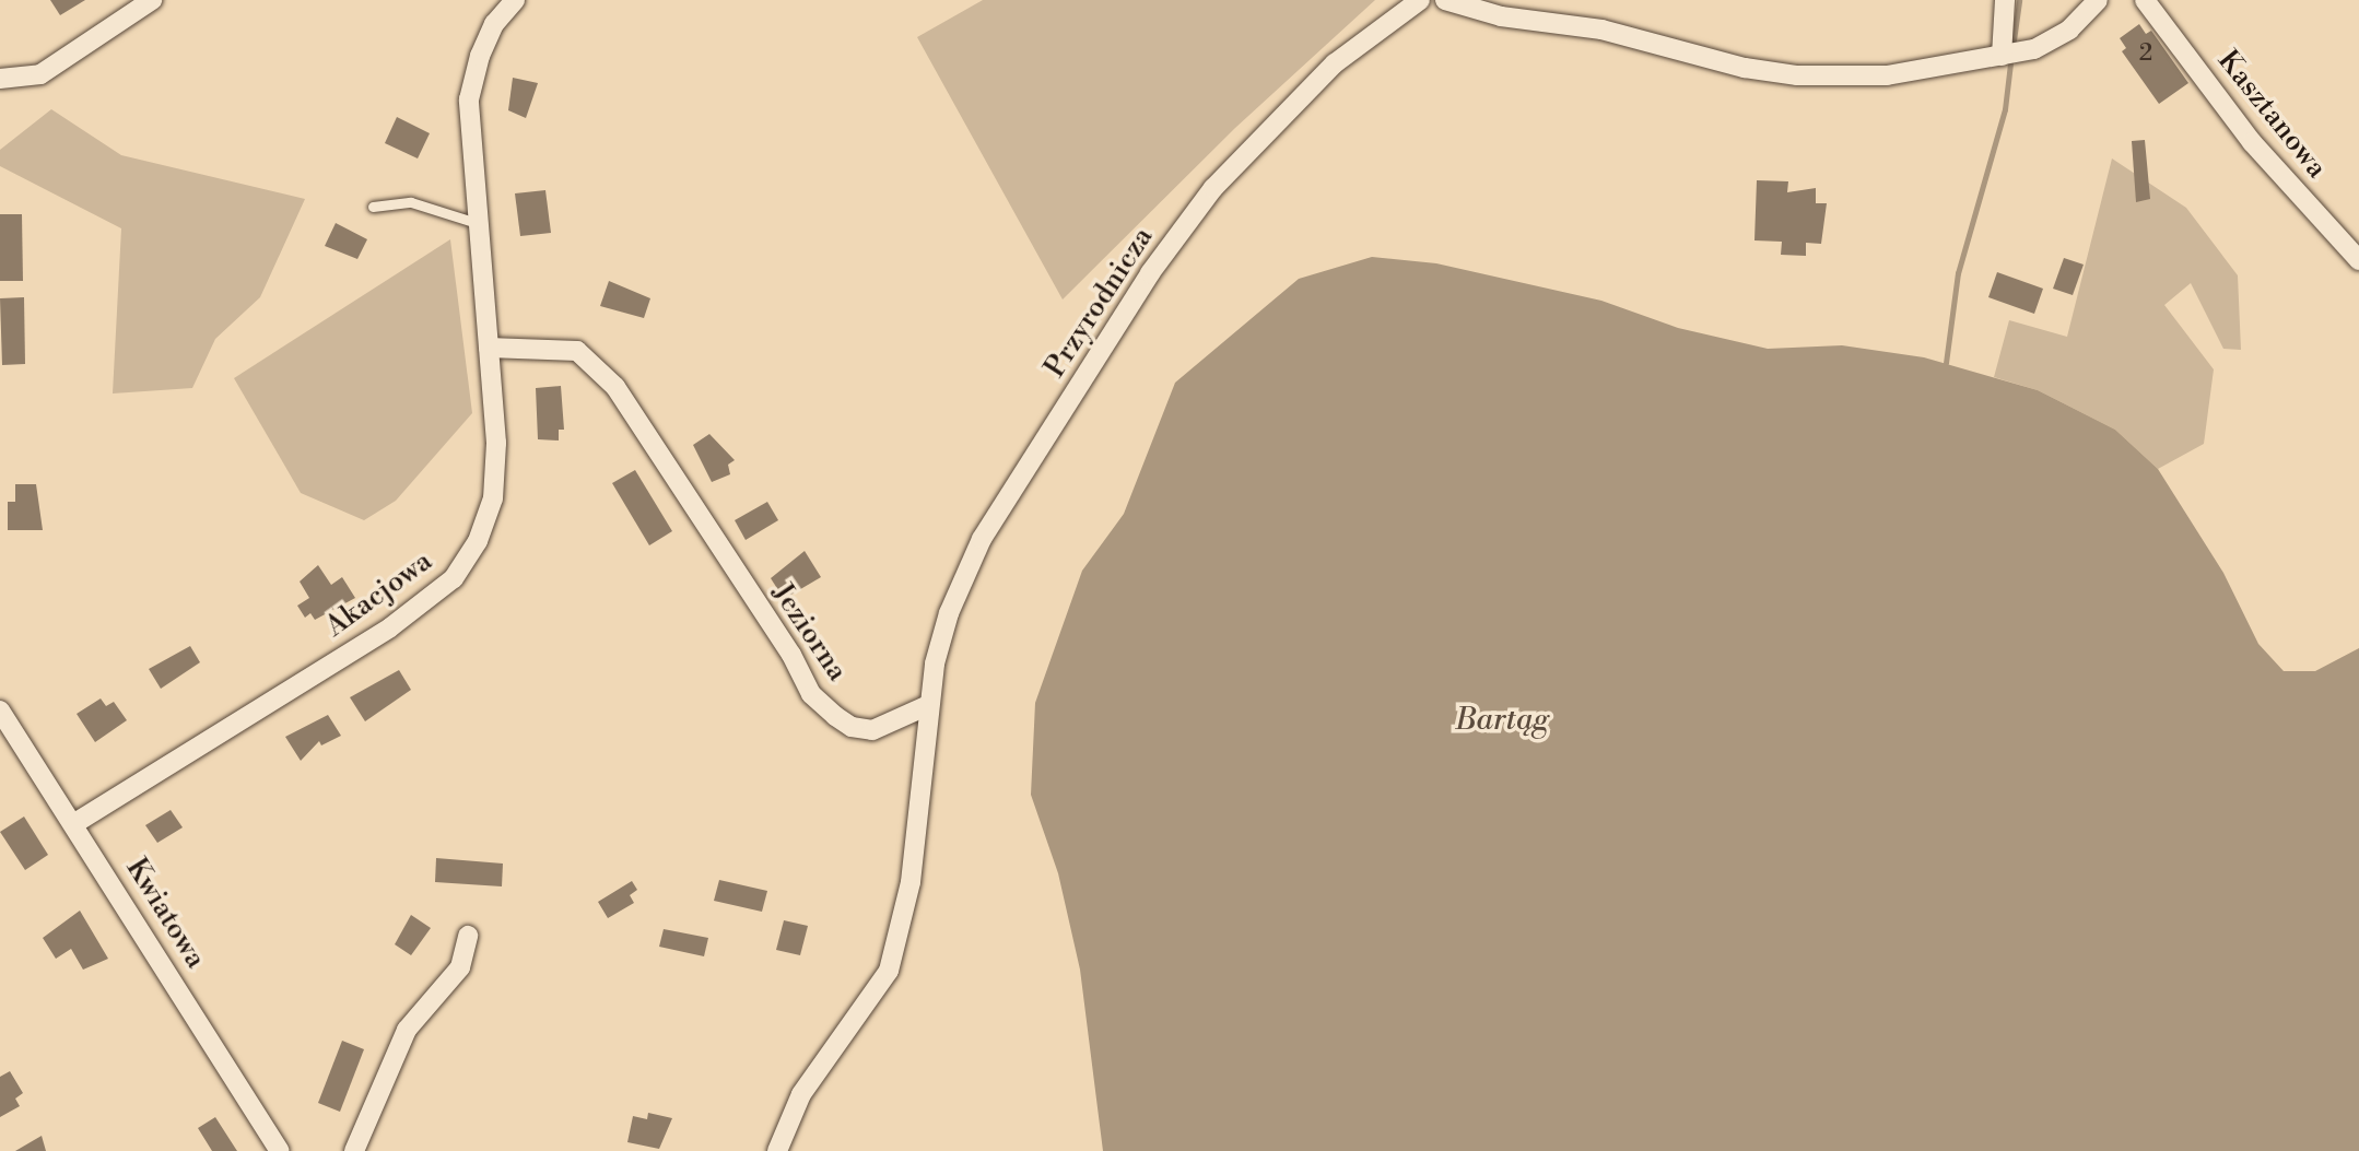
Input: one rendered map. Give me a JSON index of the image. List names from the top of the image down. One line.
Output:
{"streets":{"street":["Kasztanowa","Przyrodnicza","Akacjowa","Jeziorna","Kwiatowa"]},"crossings":[["Przyrodnicza","Jeziorna"],["Akacjowa","Jeziorna"],["Akacjowa","Kwiatowa"]],"water":["Bartąg"],"house_numbers":["2"]}
